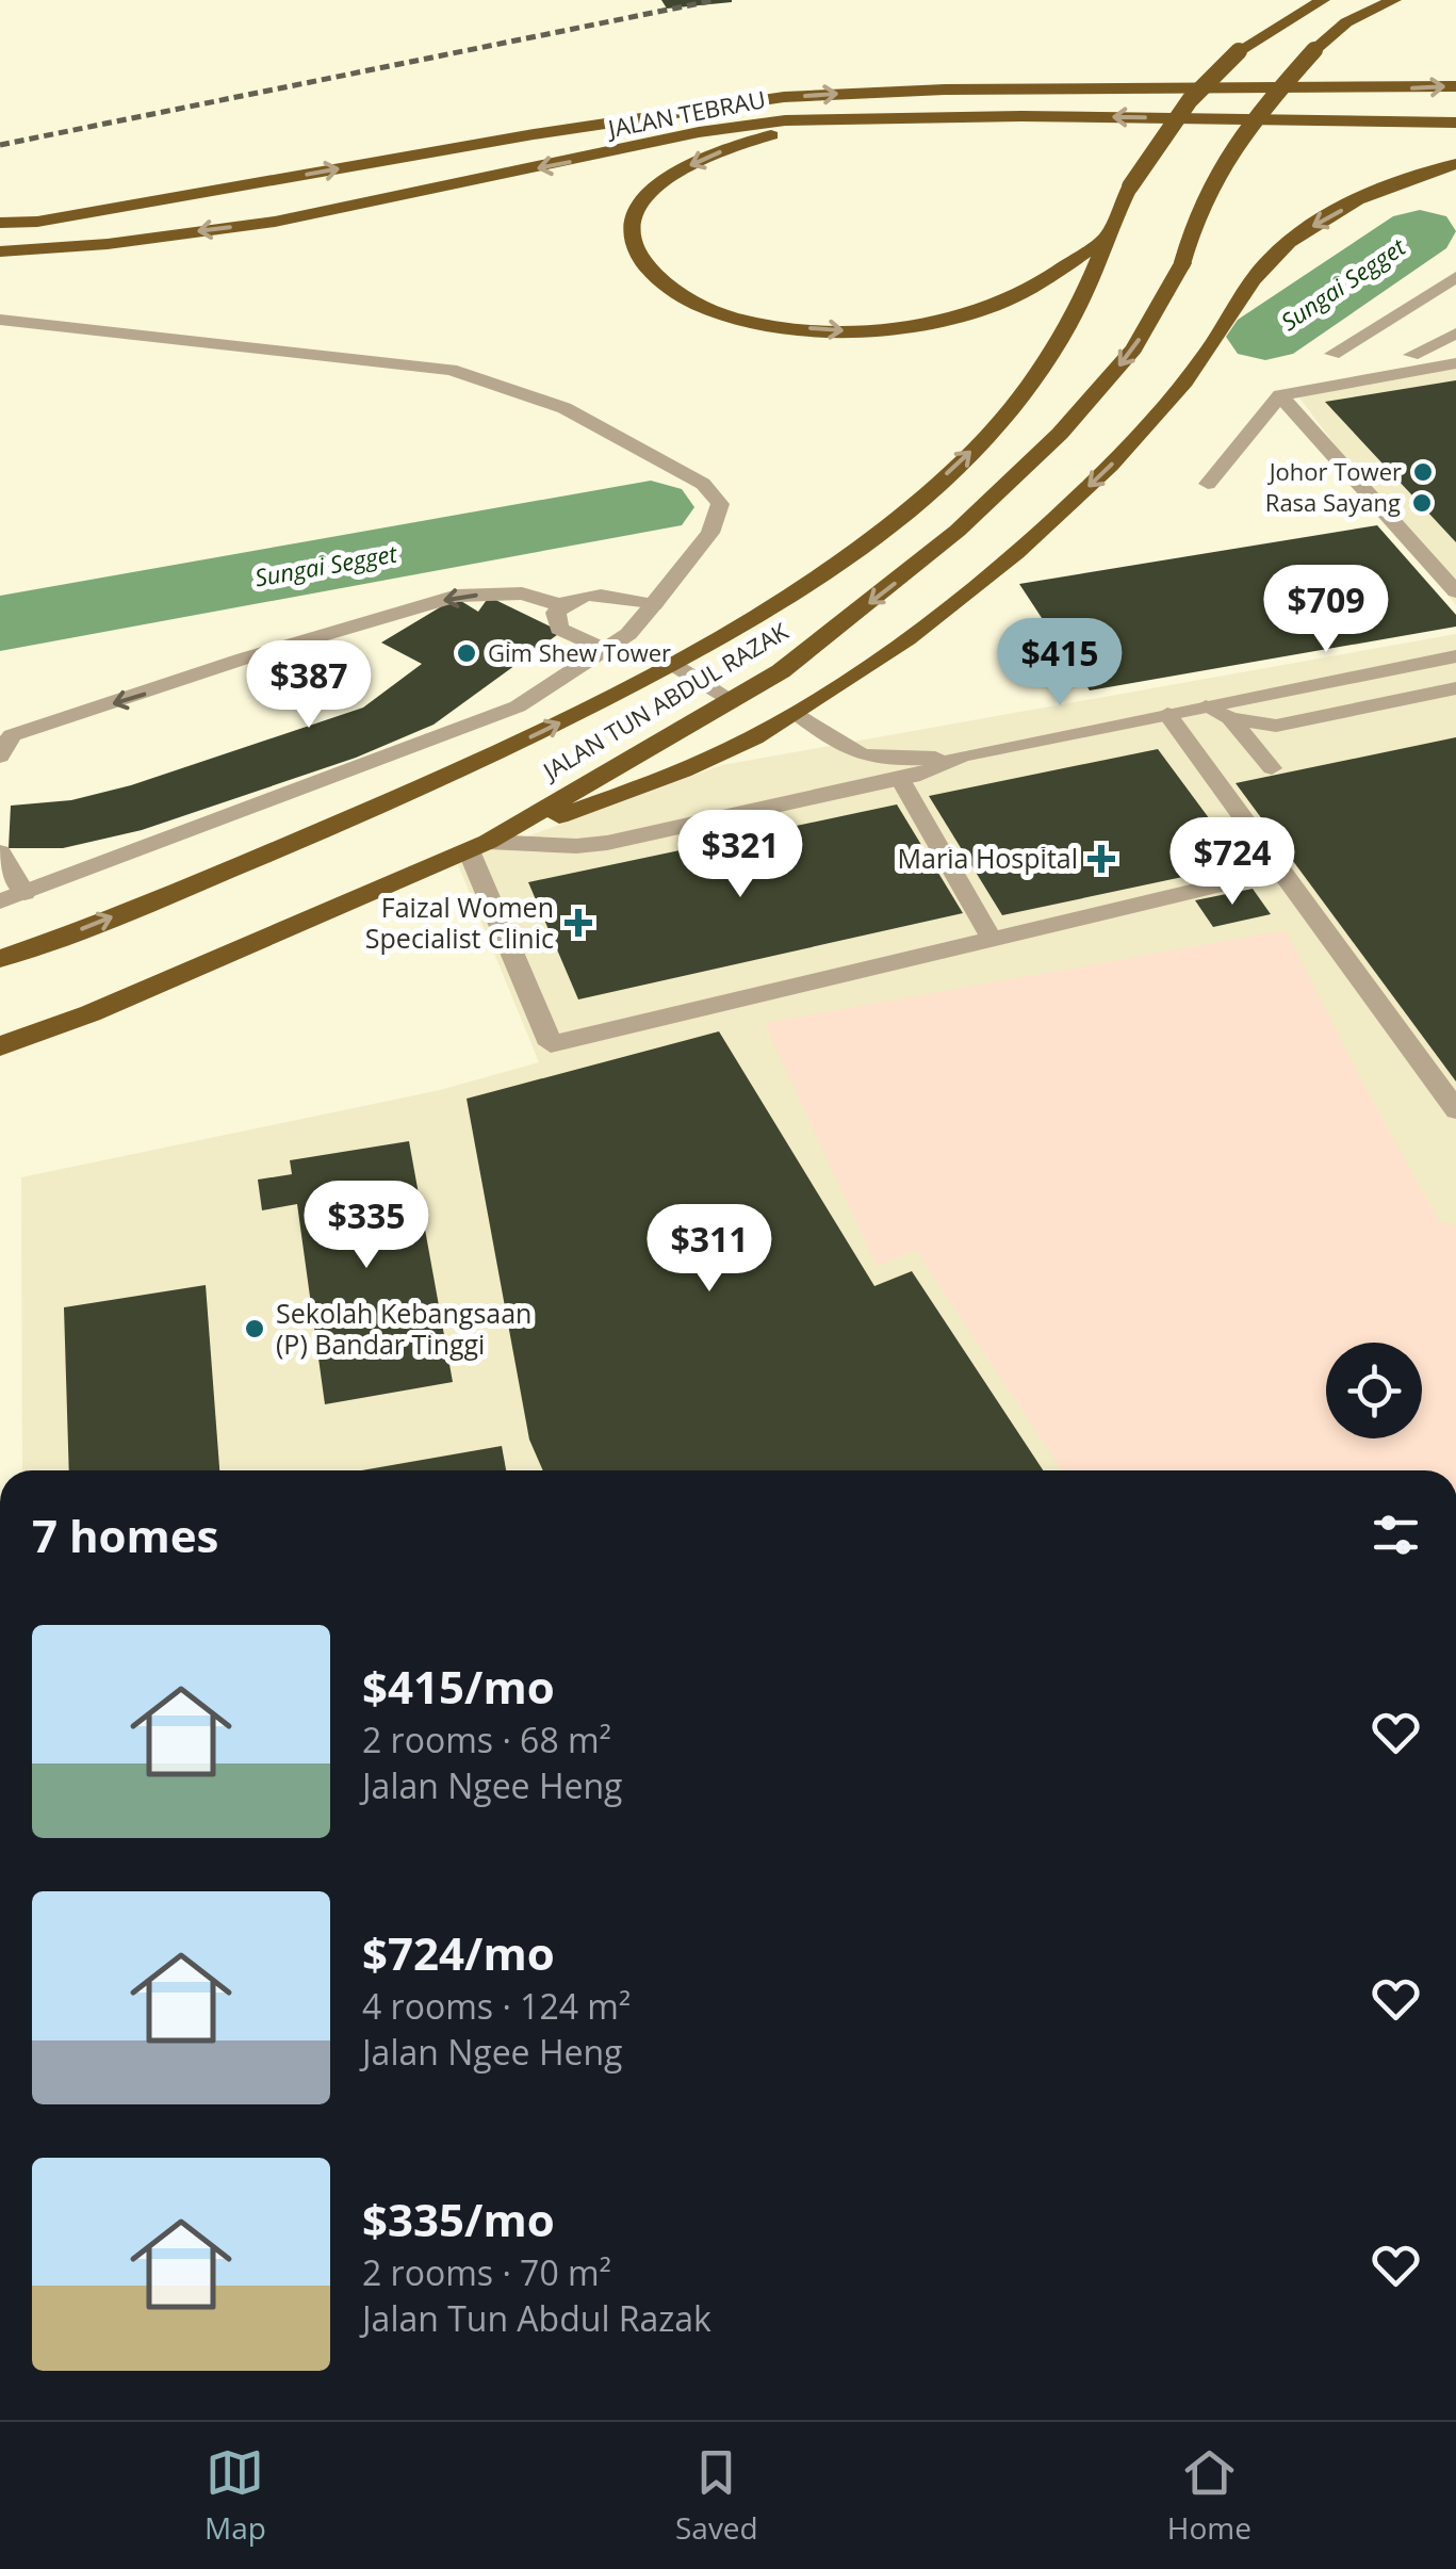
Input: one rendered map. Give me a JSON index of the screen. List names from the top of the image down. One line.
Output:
{"streets":{"highway":["JALAN TEBRAU","JALAN TUN ABDUL RAZAK"]},"water":["Sungai Segget"],"places":{"other":["Johor Tower","Rasa Sayang","Gim Shew Tower","Sekolah Kebangsaan (P) Bandar Tinggi"],"health":["Maria Hospital","Faizal Women Specialist Clinic"]},"page":{"price":["$709","$415","$387","$321","$724","$335","$311"],"heading":"7 homes","list":[{"name":"$415/mo","note":"2 rooms · 68 m² · Jalan Ngee Heng"},{"name":"$724/mo","note":"4 rooms · 124 m² · Jalan Ngee Heng"},{"name":"$335/mo","note":"2 rooms · 70 m² · Jalan Tun Abdul Razak"}],"tabs":["Map","Saved","Home"]}}
